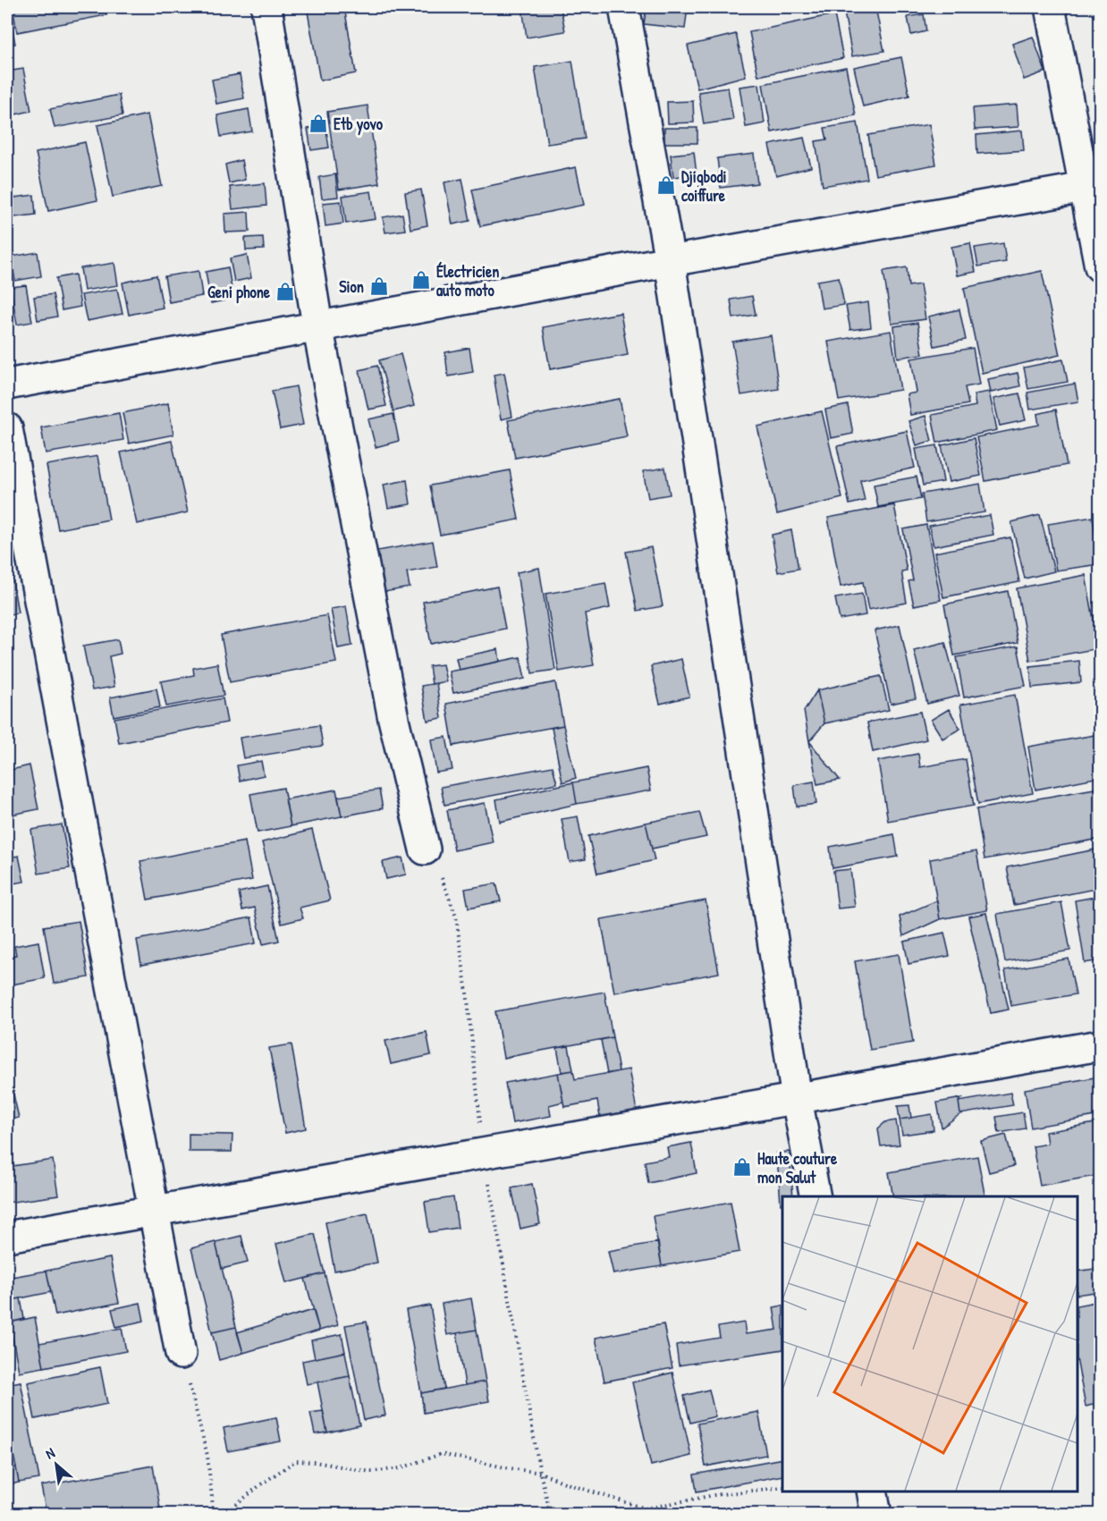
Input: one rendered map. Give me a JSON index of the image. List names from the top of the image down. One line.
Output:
{"places":{"shop":["Etb yovo","Djigbodi coiffure","Électricien auto moto","Sion","Geni phone","Haute couture mon Salut"]},"north":"top left"}
